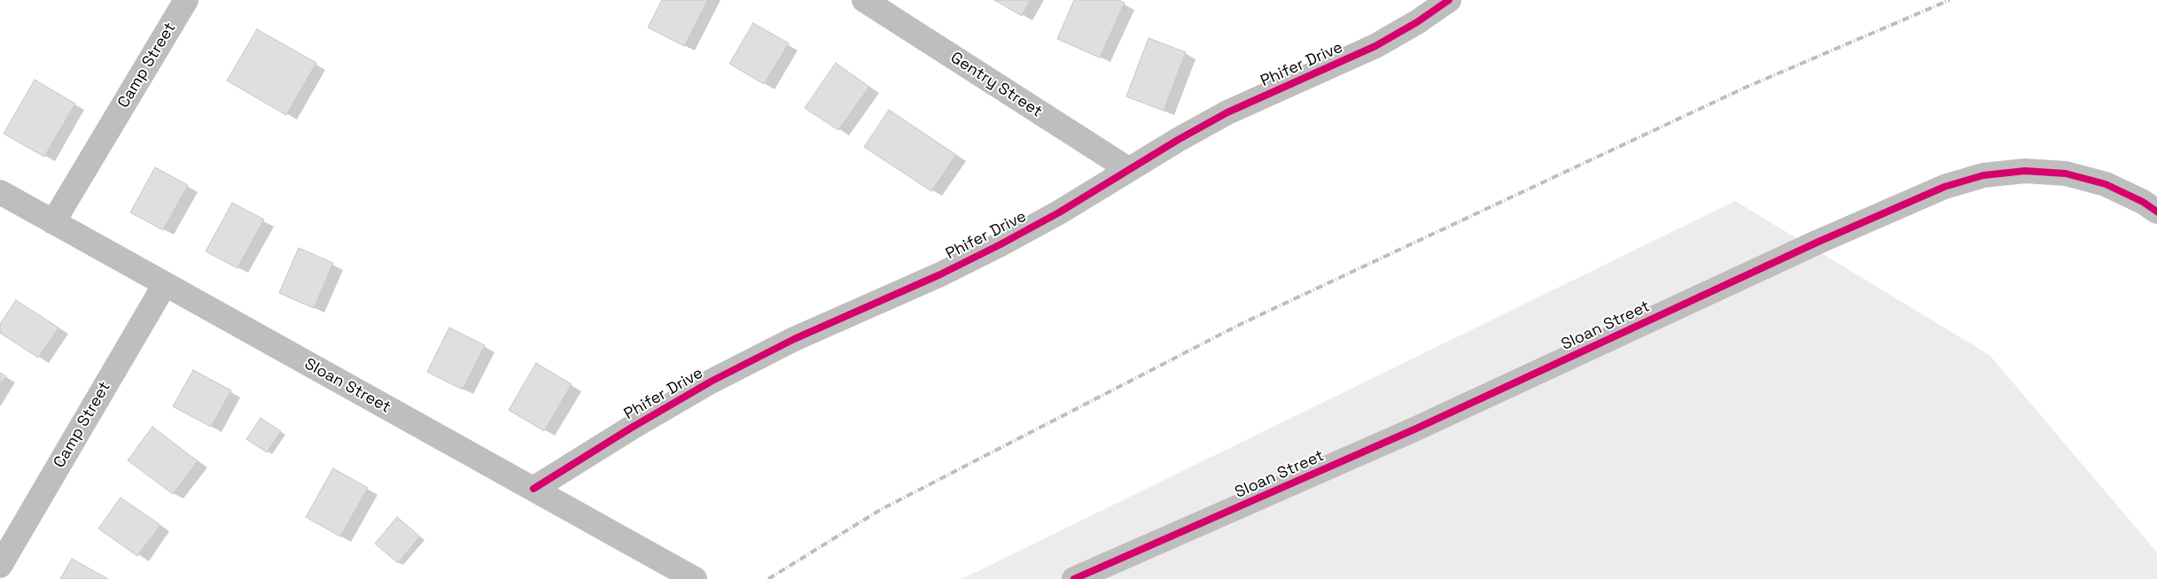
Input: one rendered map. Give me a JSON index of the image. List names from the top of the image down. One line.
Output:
{"streets":{"street":["Phifer Drive","Camp Street","Gentry Street","Sloan Street"]},"crossings":[["Phifer Drive","Gentry Street"],["Phifer Drive","Sloan Street"],["Camp Street","Sloan Street"]]}
